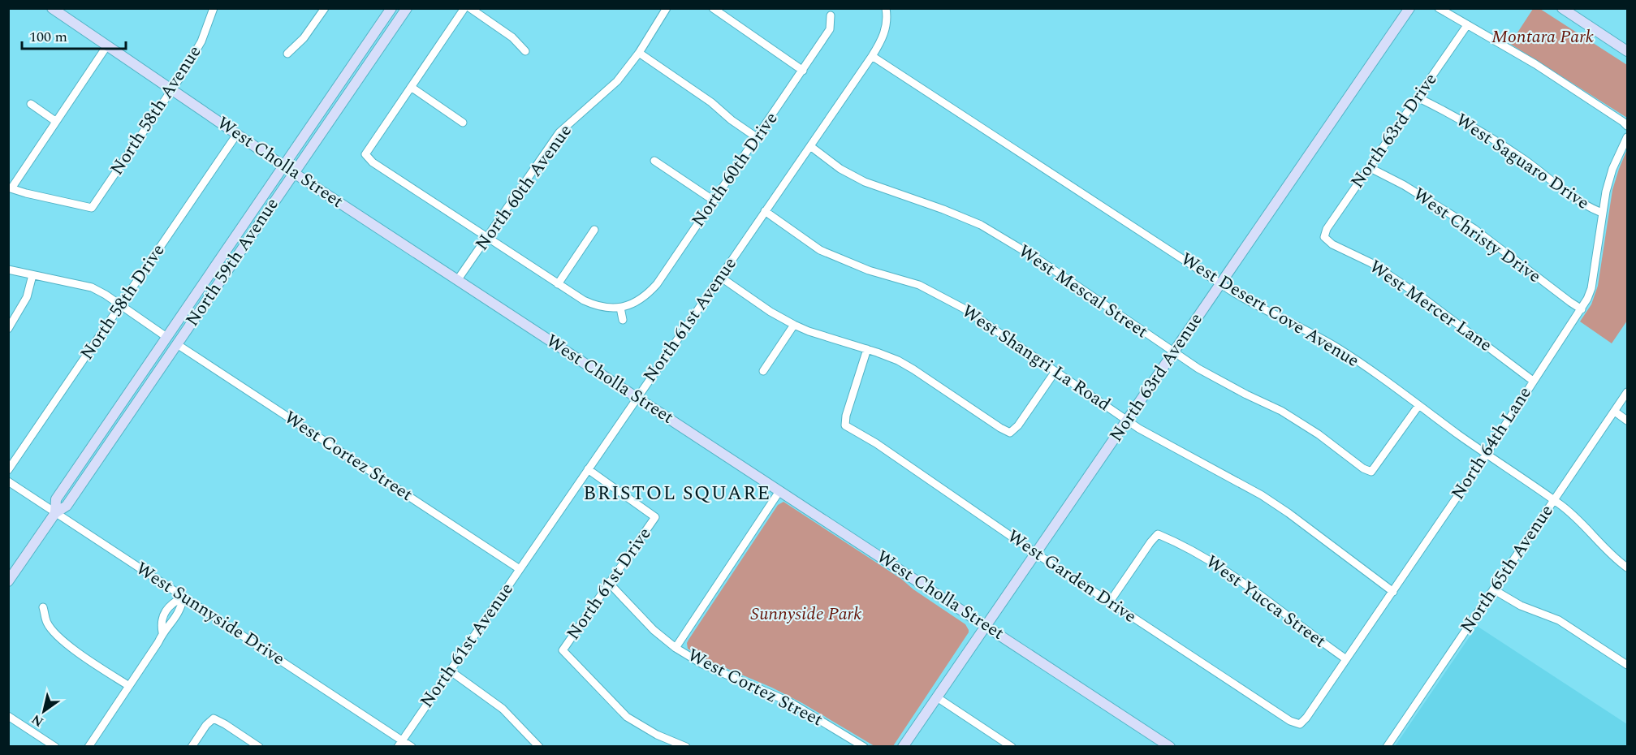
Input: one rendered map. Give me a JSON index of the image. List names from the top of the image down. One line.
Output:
{"streets":{"street":["North 58th Avenue","North 63rd Drive","West Saguaro Drive","West Cholla Street","North 60th Drive","North 60th Avenue","West Christy Drive","North 59th Avenue","West Mescal Street","North 58th Drive","West Mercer Lane","West Desert Cove Avenue","North 61st Avenue","West Shangri La Road","North 63rd Avenue","North 64th Lane","West Cortez Street","North 65th Avenue","West Garden Drive","North 61st Drive","West Yucca Street","West Sunnyside Drive"]},"crossings":[["North 58th Avenue","West Cholla Street"],["North 63rd Drive","West Saguaro Drive"],["North 63rd Drive","West Christy Drive"],["North 63rd Drive","West Mercer Lane"],["West Saguaro Drive","North 64th Lane"],["West Cholla Street","North 60th Avenue"],["West Cholla Street","North 59th Avenue"],["West Cholla Street","North 58th Drive"],["West Cholla Street","North 61st Avenue"],["West Cholla Street","North 63rd Avenue"],["West Christy Drive","North 64th Lane"],["North 59th Avenue","West Cortez Street"],["North 59th Avenue","West Sunnyside Drive"],["West Mescal Street","West Desert Cove Avenue"],["West Mescal Street","North 61st Avenue"],["West Mescal Street","North 63rd Avenue"],["West Mercer Lane","North 64th Lane"],["West Desert Cove Avenue","North 61st Avenue"],["West Desert Cove Avenue","North 63rd Avenue"],["West Desert Cove Avenue","North 64th Lane"],["West Desert Cove Avenue","North 65th Avenue"],["North 61st Avenue","West Shangri La Road"],["North 61st Avenue","West Cortez Street"],["North 61st Avenue","North 61st Drive"],["North 61st Avenue","West Sunnyside Drive"],["West Shangri La Road","North 63rd Avenue"],["West Shangri La Road","North 64th Lane"],["North 63rd Avenue","West Garden Drive"],["North 64th Lane","West Garden Drive"],["North 64th Lane","West Yucca Street"],["West Cortez Street","North 61st Drive"],["West Garden Drive","West Yucca Street"]],"districts":["BRISTOL SQUARE"],"parks":["Montara Park","Sunnyside Park"],"scale_bar":"100 m","north":"bottom left"}
